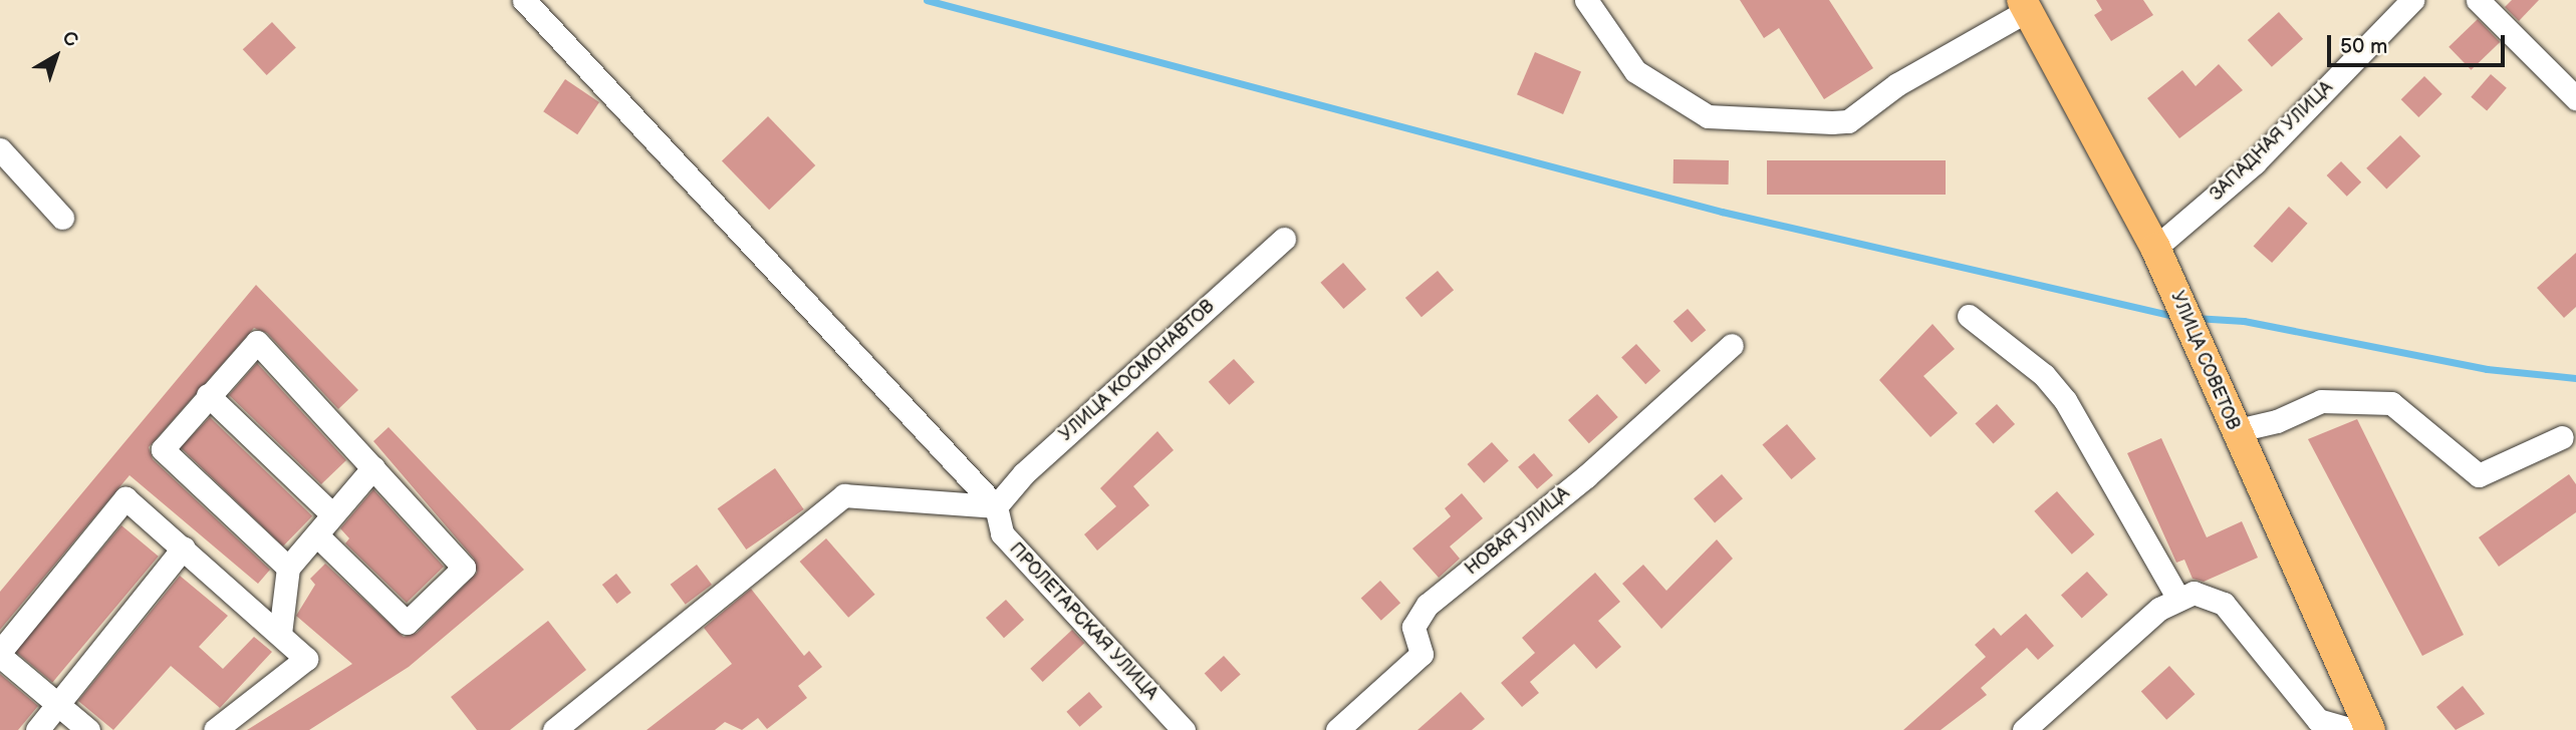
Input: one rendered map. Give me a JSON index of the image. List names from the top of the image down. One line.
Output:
{"streets":{"main road":["УЛИЦА СОВЕТОВ"],"street":["ЗАПАДНАЯ УЛИЦА","УЛИЦА КОСМОНАВТОВ","НОВАЯ УЛИЦА","ПРОЛЕТАРСКАЯ УЛИЦА"]},"crossings":[["ЗАПАДНАЯ УЛИЦА","УЛИЦА СОВЕТОВ"],["УЛИЦА КОСМОНАВТОВ","ПРОЛЕТАРСКАЯ УЛИЦА"]],"scale_bar":"50 m","north":"top right"}
